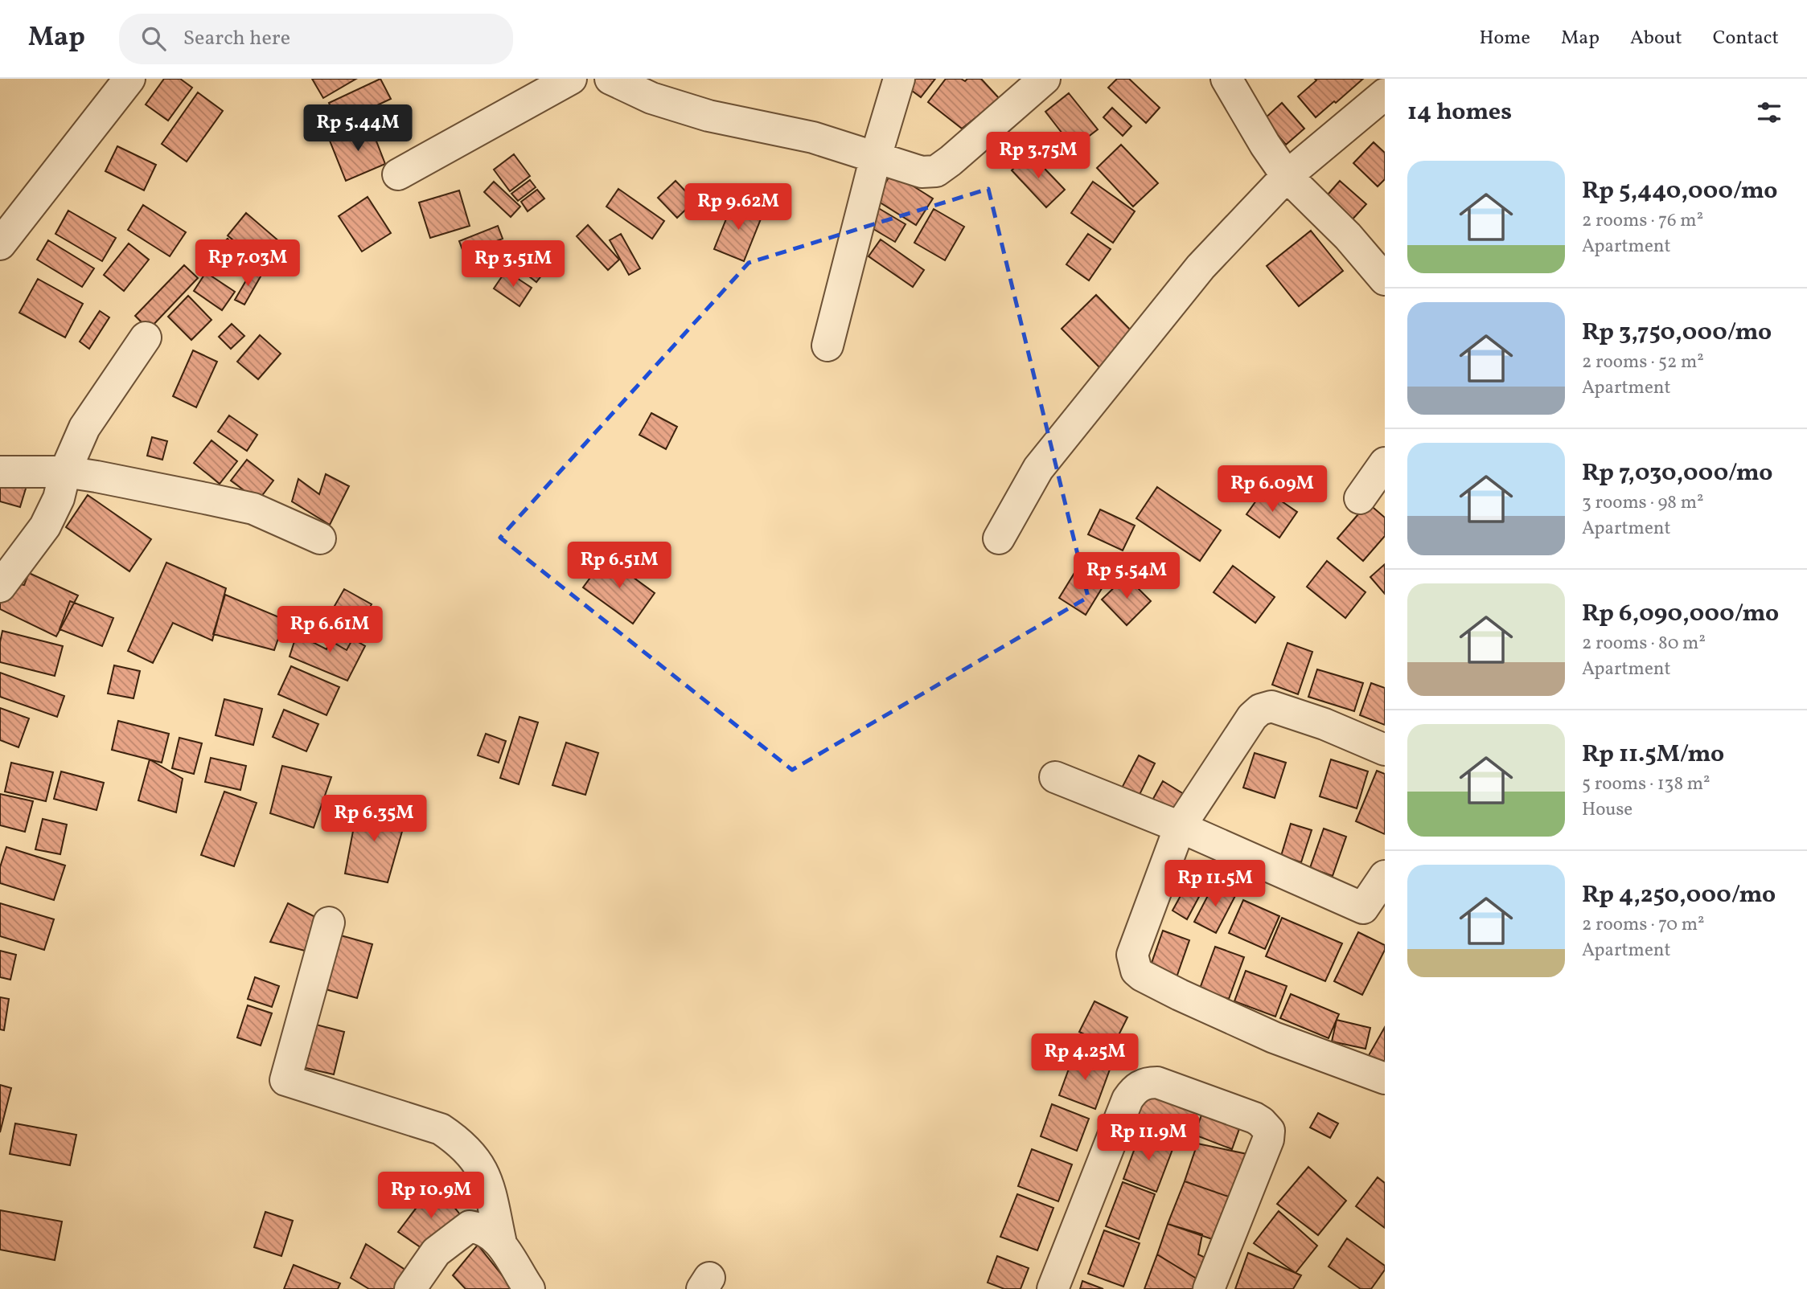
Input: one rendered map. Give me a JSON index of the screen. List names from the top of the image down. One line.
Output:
{"page":{"header":"Map","search":"Search here","nav":["Home","Map","About","Contact"],"heading":"14 homes","price":["Rp 5.44M","Rp 3.75M","Rp 9.62M","Rp 7.03M","Rp 3.51M","Rp 6.09M","Rp 6.51M","Rp 5.54M","Rp 6.61M","Rp 6.35M","Rp 11.5M","Rp 4.25M","Rp 11.9M","Rp 10.9M"],"list":[{"name":"Rp 5,440,000/mo","note":"2 rooms · 76 m² · Apartment"},{"name":"Rp 3,750,000/mo","note":"2 rooms · 52 m² · Apartment"},{"name":"Rp 7,030,000/mo","note":"3 rooms · 98 m² · Apartment"},{"name":"Rp 6,090,000/mo","note":"2 rooms · 80 m² · Apartment"},{"name":"Rp 11.5M/mo","note":"5 rooms · 138 m² · House"},{"name":"Rp 4,250,000/mo","note":"2 rooms · 70 m² · Apartment"}]}}
